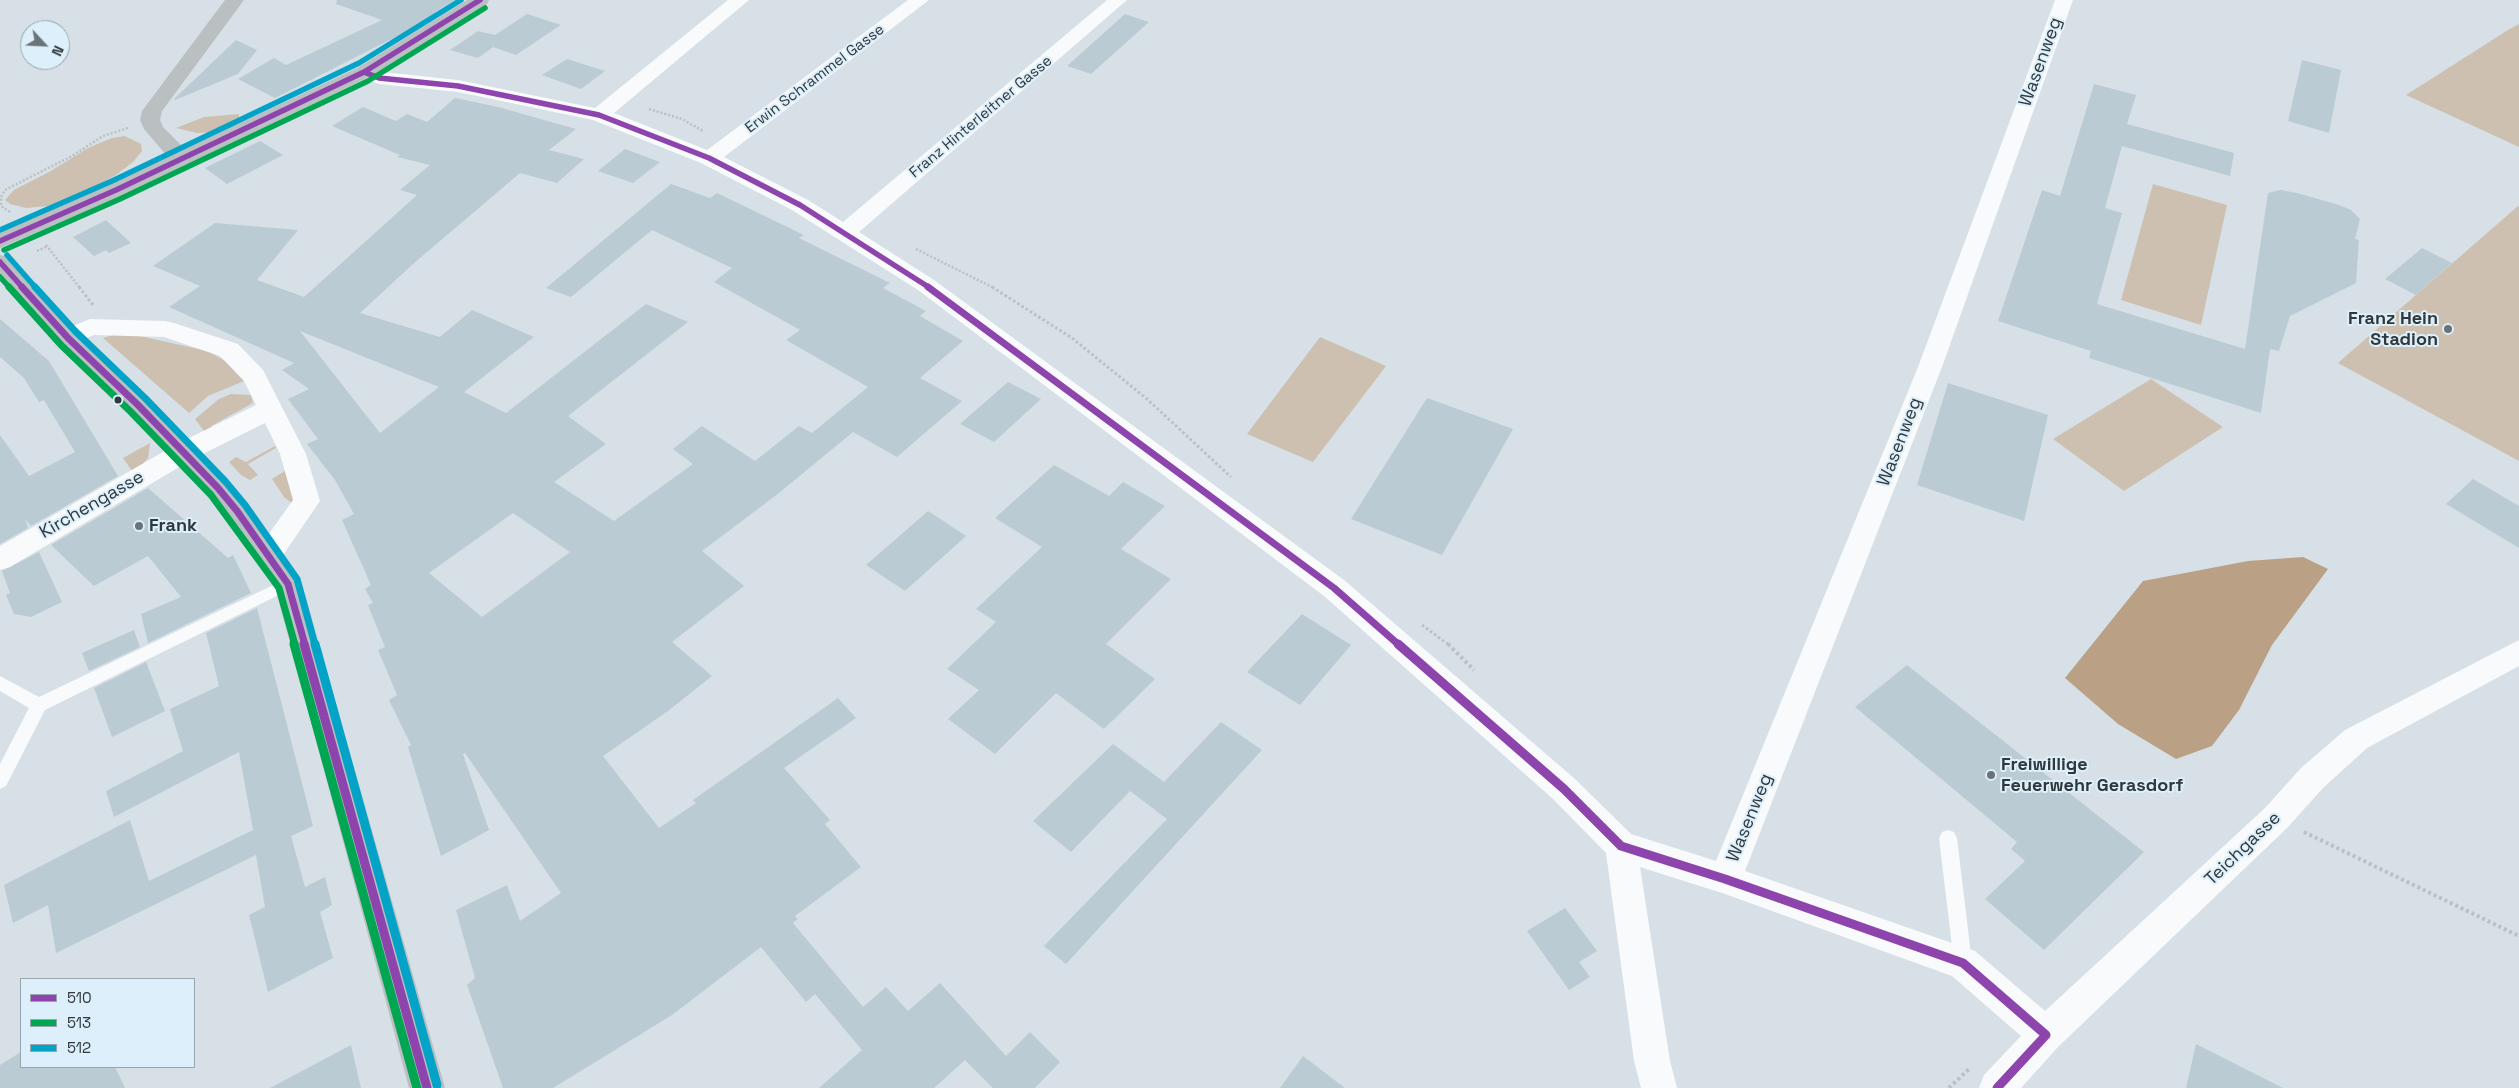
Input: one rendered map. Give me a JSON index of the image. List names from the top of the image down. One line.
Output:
{"streets":{"street":["Wasenweg","Erwin Schrammel Gasse","Franz Hinterleitner Gasse","Kirchengasse","Teichgasse"]},"places":["Franz Hein Stadion","Frank","Freiwillige Feuerwehr Gerasdorf"],"lines":["transit line 510","transit line 512","transit line 513"],"legend":["510","513","512"],"north":"bottom right"}
